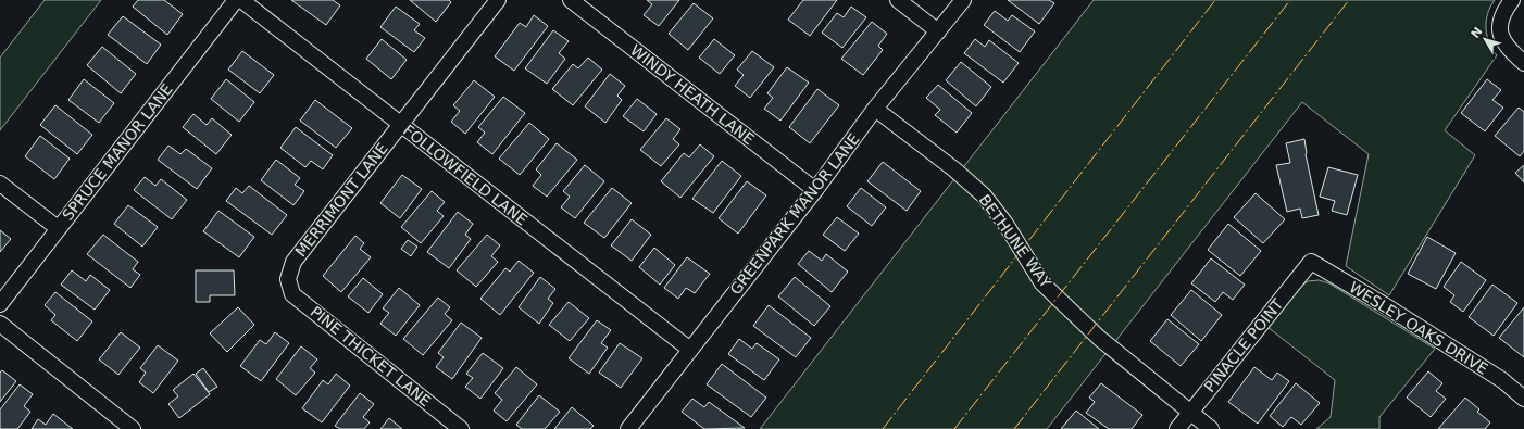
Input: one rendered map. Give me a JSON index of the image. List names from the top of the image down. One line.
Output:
{"streets":{"street":["WINDY HEATH LANE","SPRUCE MANOR LANE","FOLLOWFIELD LANE","MERRIMONT LANE","GREENPARK MANOR LANE","BETHUNE WAY","WESLEY OAKS DRIVE","PINACLE POINT","PINE THICKET LANE"]},"crossings":[["WINDY HEATH LANE","GREENPARK MANOR LANE"],["FOLLOWFIELD LANE","MERRIMONT LANE"],["FOLLOWFIELD LANE","GREENPARK MANOR LANE"],["MERRIMONT LANE","PINE THICKET LANE"],["GREENPARK MANOR LANE","BETHUNE WAY"],["BETHUNE WAY","PINACLE POINT"],["WESLEY OAKS DRIVE","PINACLE POINT"]],"north":"top left"}
